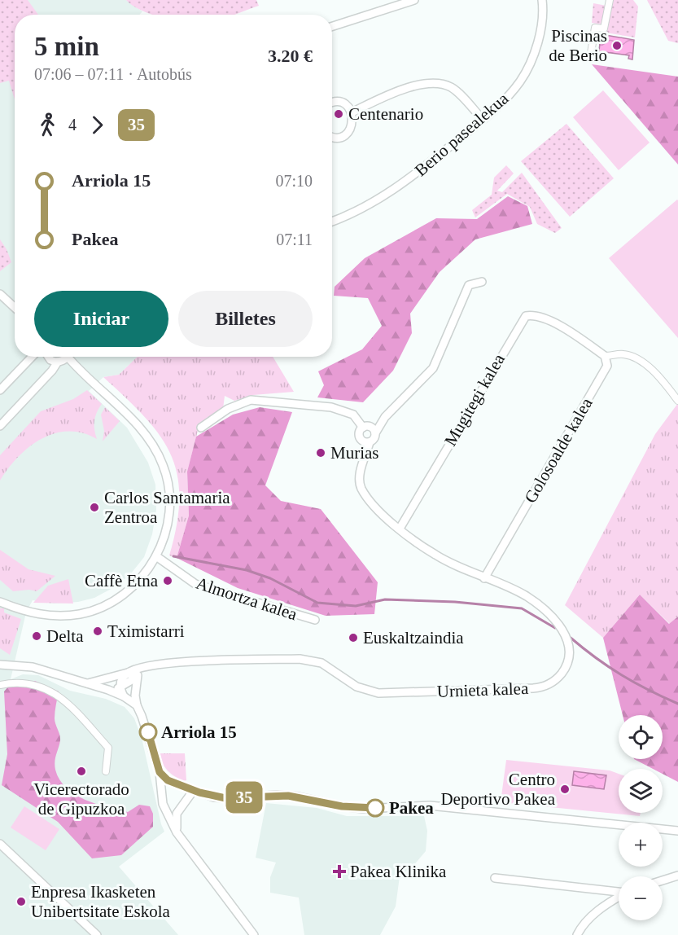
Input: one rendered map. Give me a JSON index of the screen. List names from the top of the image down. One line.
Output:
{"streets":{"street":["Berio pasealekua","Mugitegi kalea","Golosoalde kalea","Almortza kalea","Urnieta kalea"]},"crossings":[["Mugitegi kalea","Golosoalde kalea"],["Mugitegi kalea","Urnieta kalea"],["Golosoalde kalea","Urnieta kalea"]],"places":{"other":["Piscinas de Berio","Centenario","Murias","Carlos Santamaria Zentroa","Caffè Etna","Tximistarri","Delta","Euskaltzaindia","Arriola 15","Vicerectorado de Gipuzkoa","Centro Deportivo Pakea","Pakea","Enpresa Ikasketen Unibertsitate Eskola"],"health":["Pakea Klinika"]},"lines":["bus line 35"],"page":{"on_map":"35","heading":["5 min","07:06 – 07:11 · Autobús","3.20 €"],"legs":["4","35"],"list":[{"name":"Arriola 15","value":"07:10"},{"name":"Pakea","value":"07:11"}],"buttons":["Iniciar","Billetes"],"map_buttons":["+","−"]}}
